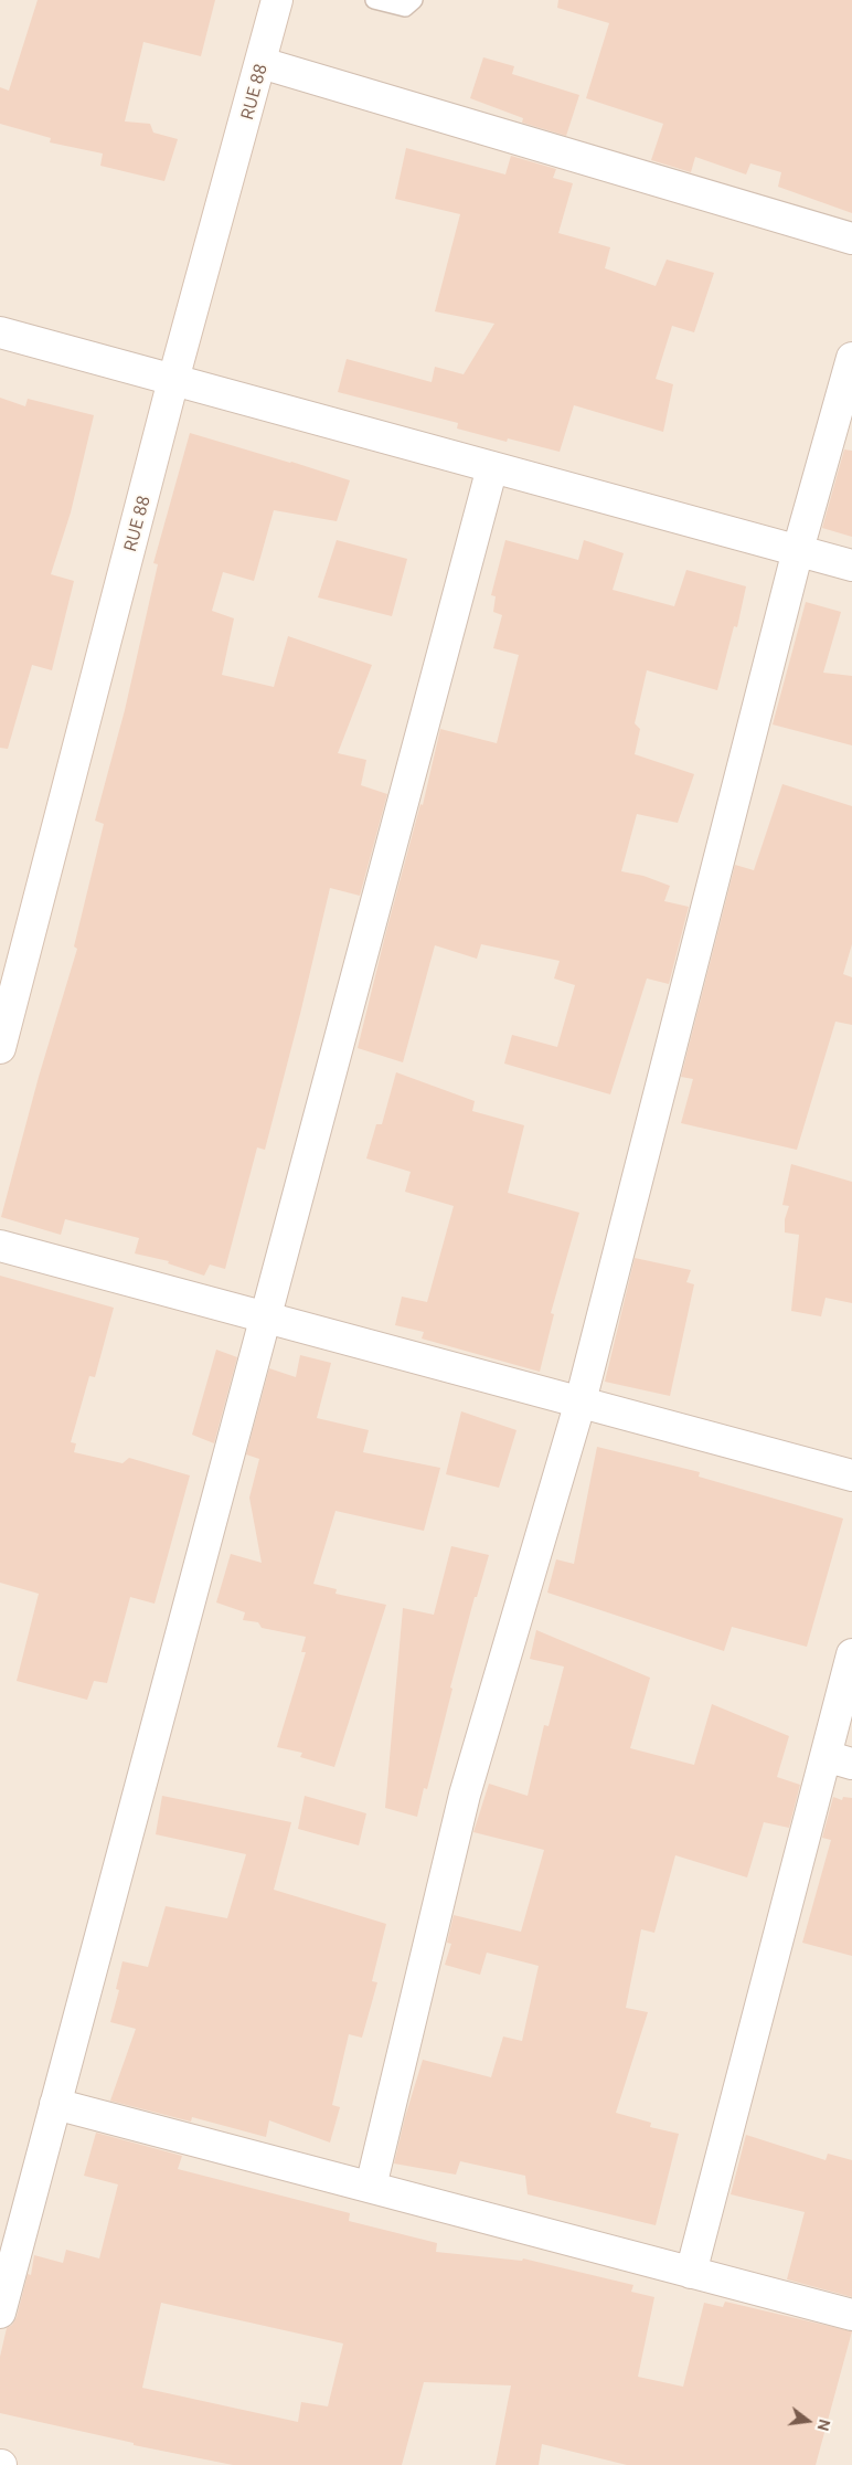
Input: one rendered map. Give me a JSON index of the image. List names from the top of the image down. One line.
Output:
{"streets":{"street":["RUE 88"]},"north":"right"}
